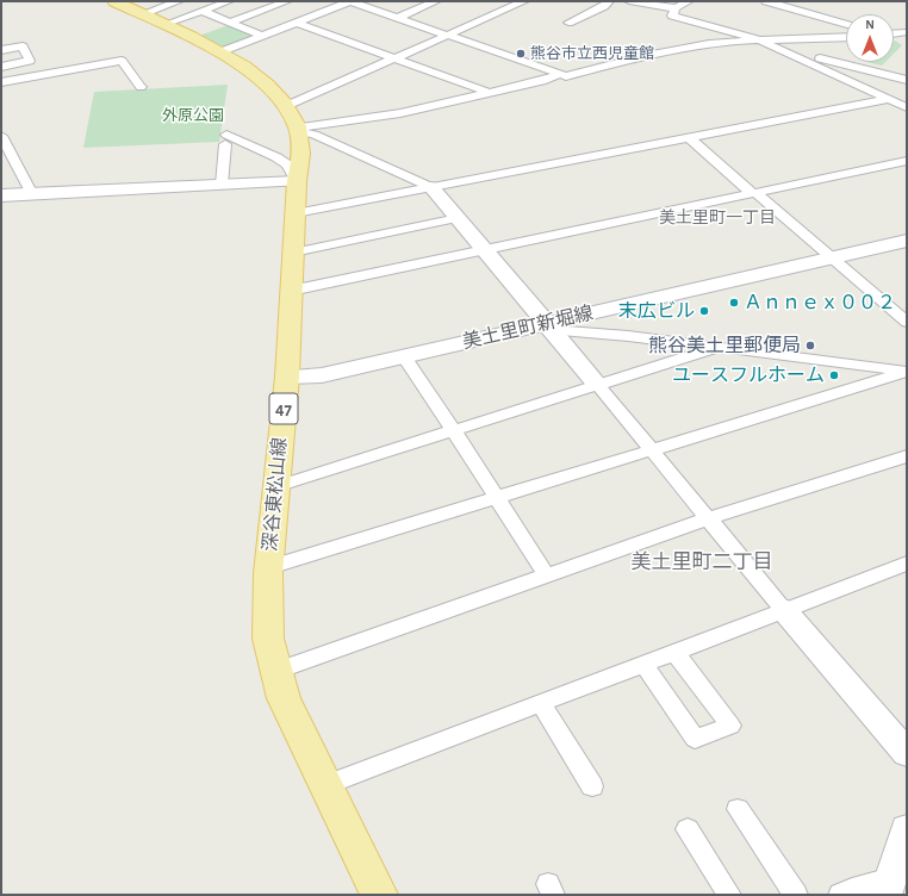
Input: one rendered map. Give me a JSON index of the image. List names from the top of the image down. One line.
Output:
{"streets":{"main road":["47","深谷東松山線"],"street":["美土里町新堀線"]},"crossings":[["美土里町新堀線","深谷東松山線"]],"districts":["美土里町一丁目","美土里町二丁目"],"parks":["外原公園"],"places":["熊谷市立西児童館","Ａｎｎｅｘ００２","末広ビル","熊谷美土里郵便局","ユースフルホーム"],"north":"top"}
